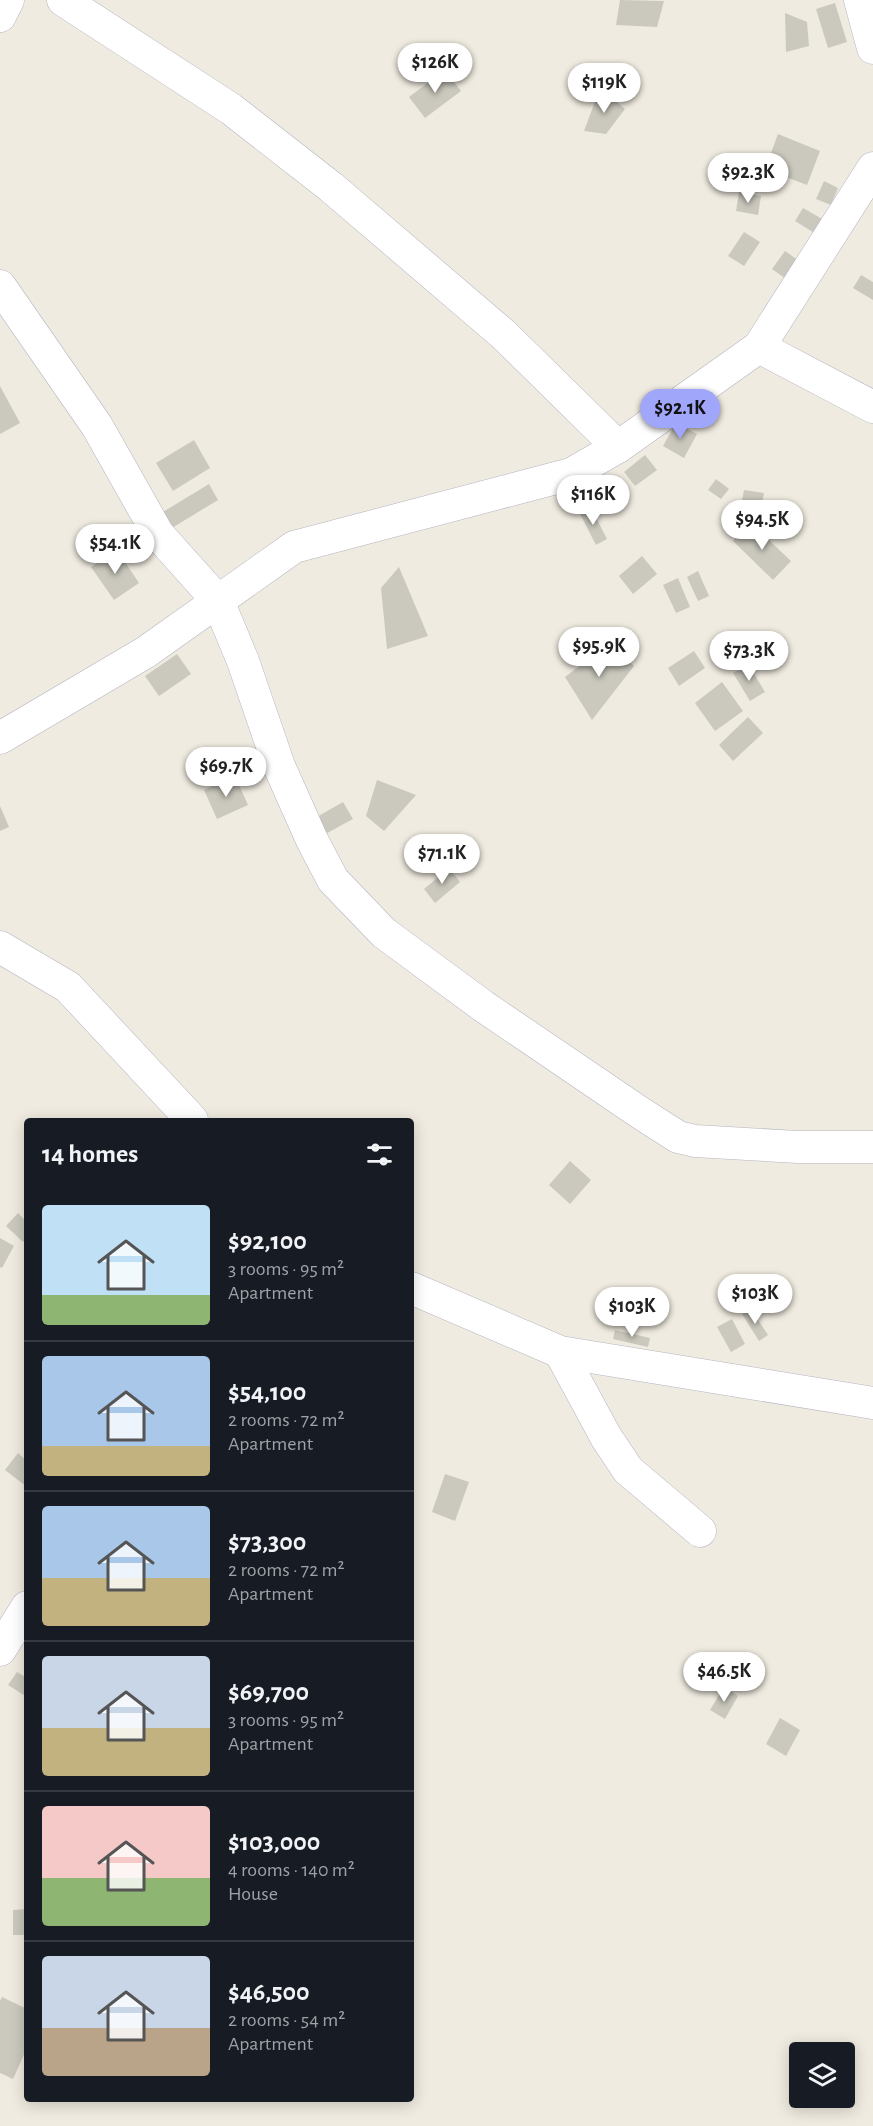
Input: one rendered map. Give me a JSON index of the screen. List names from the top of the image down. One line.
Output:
{"page":{"price":["$126K","$119K","$92.3K","$92.1K","$116K","$94.5K","$54.1K","$95.9K","$73.3K","$69.7K","$71.1K","$103K","$103K","$46.5K"],"heading":"14 homes","list":[{"name":"$92,100","note":"3 rooms · 95 m² · Apartment"},{"name":"$54,100","note":"2 rooms · 72 m² · Apartment"},{"name":"$73,300","note":"2 rooms · 72 m² · Apartment"},{"name":"$69,700","note":"3 rooms · 95 m² · Apartment"},{"name":"$103,000","note":"4 rooms · 140 m² · House"},{"name":"$46,500","note":"2 rooms · 54 m² · Apartment"}]}}
